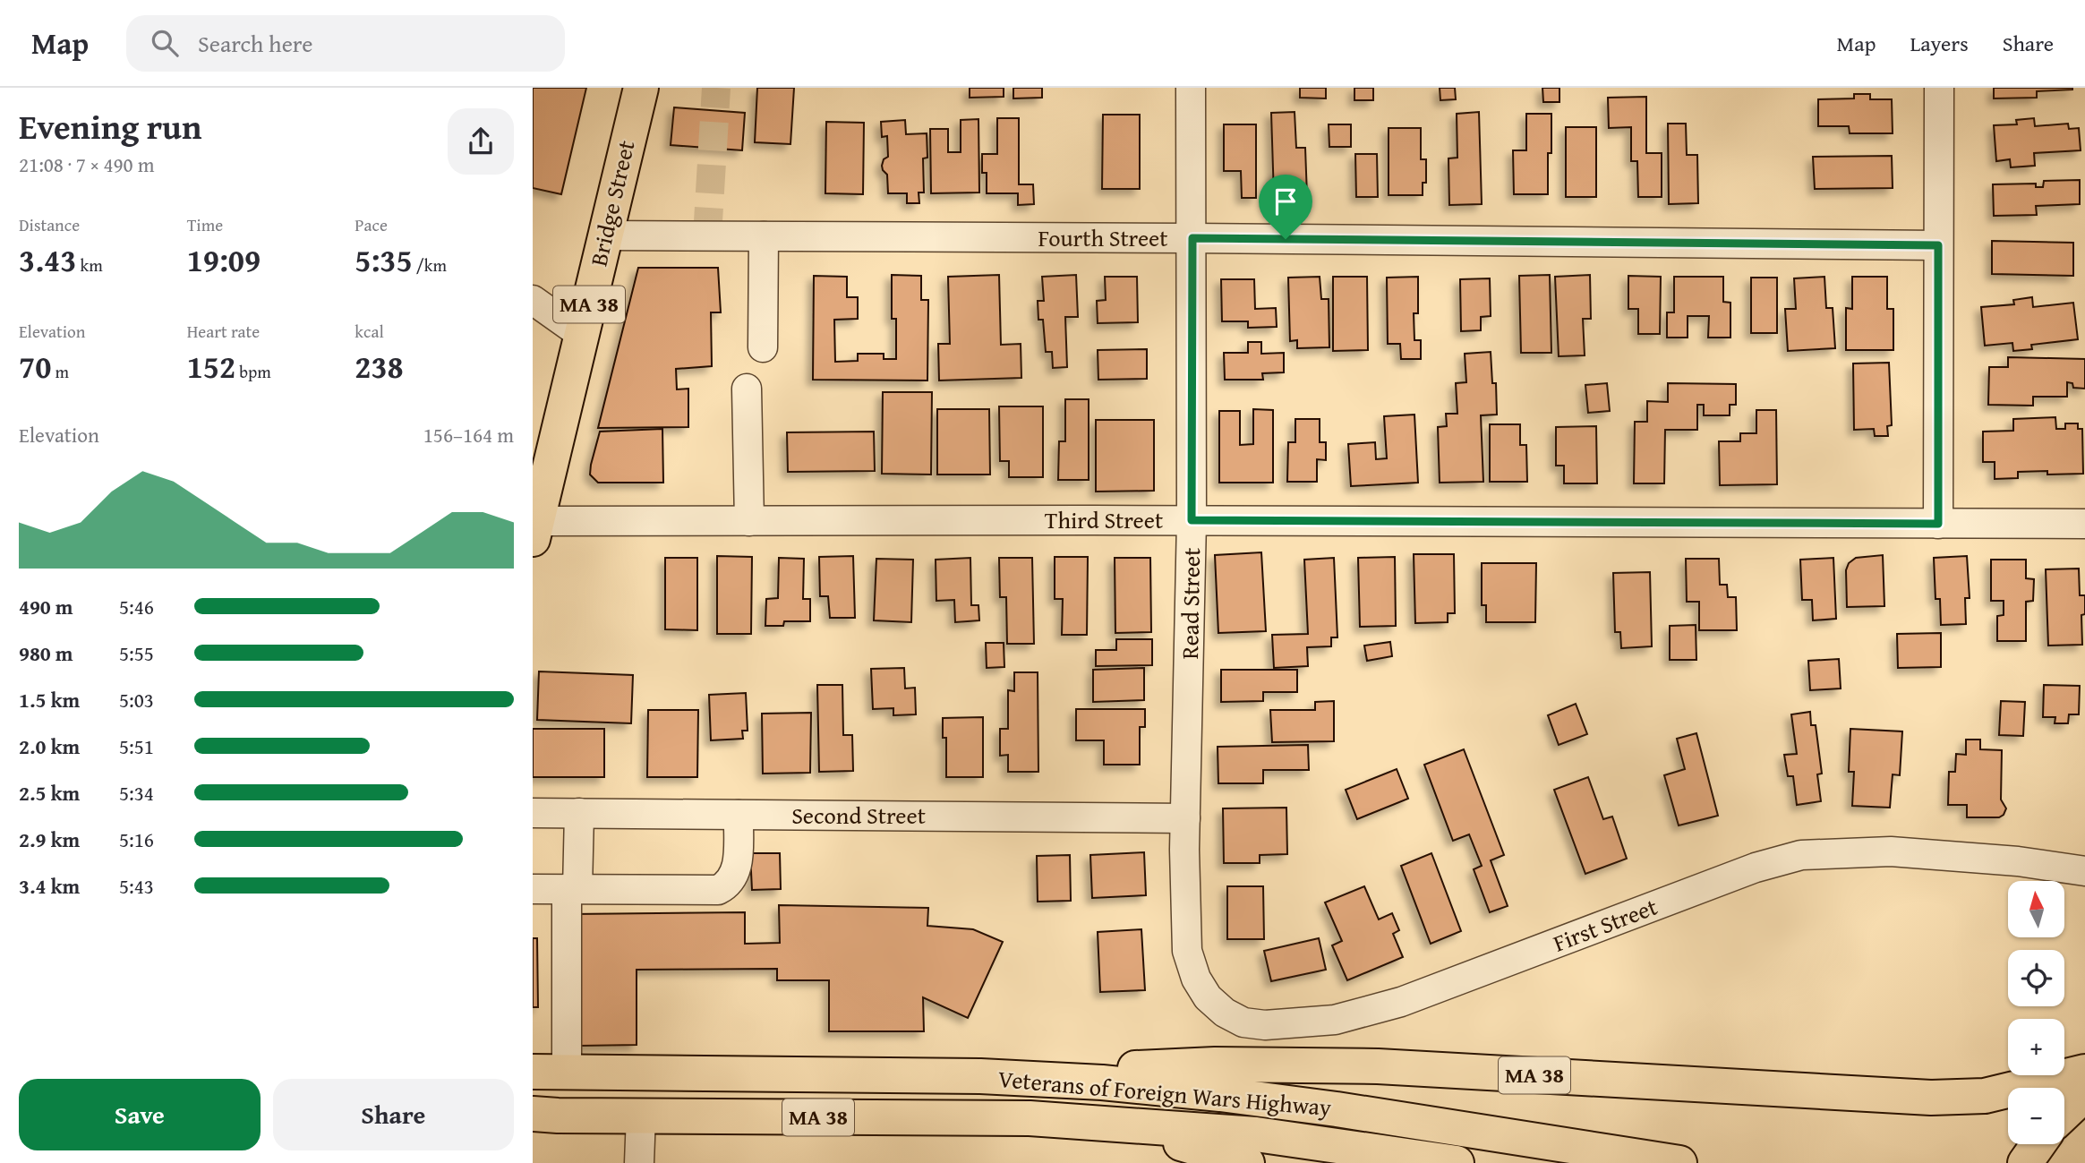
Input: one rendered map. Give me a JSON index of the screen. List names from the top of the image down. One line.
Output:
{"streets":{"main road":["Bridge Street","MA 38","Veterans of Foreign Wars Highway"],"street":["Fourth Street","Third Street","Read Street","Second Street","First Street"]},"crossings":[["Bridge Street","Fourth Street"],["Bridge Street","Third Street"],["Fourth Street","Read Street"],["MA 38","Veterans of Foreign Wars Highway"],["Third Street","Read Street"],["Read Street","Second Street"],["Read Street","First Street"]],"north":"top","page":{"header":"Map","search":"Search here","nav":["Map","Layers","Share"],"heading":["Evening run","21:08 · 7 × 490 m"],"stats":[["Distance","3.43 km"],["Time","19:09"],["Pace","5:35 /km"],["Elevation","70 m"],["Heart rate","152 bpm"],["kcal","238"]],"chart":["Elevation","156–164 m"],"list":[{"name":"490 m","note":"5:46"},{"name":"980 m","note":"5:55"},{"name":"1.5 km","note":"5:03"},{"name":"2.0 km","note":"5:51"},{"name":"2.5 km","note":"5:34"},{"name":"2.9 km","note":"5:16"},{"name":"3.4 km","note":"5:43"}],"map_buttons":["+","−"],"buttons":["Save","Share"]}}
